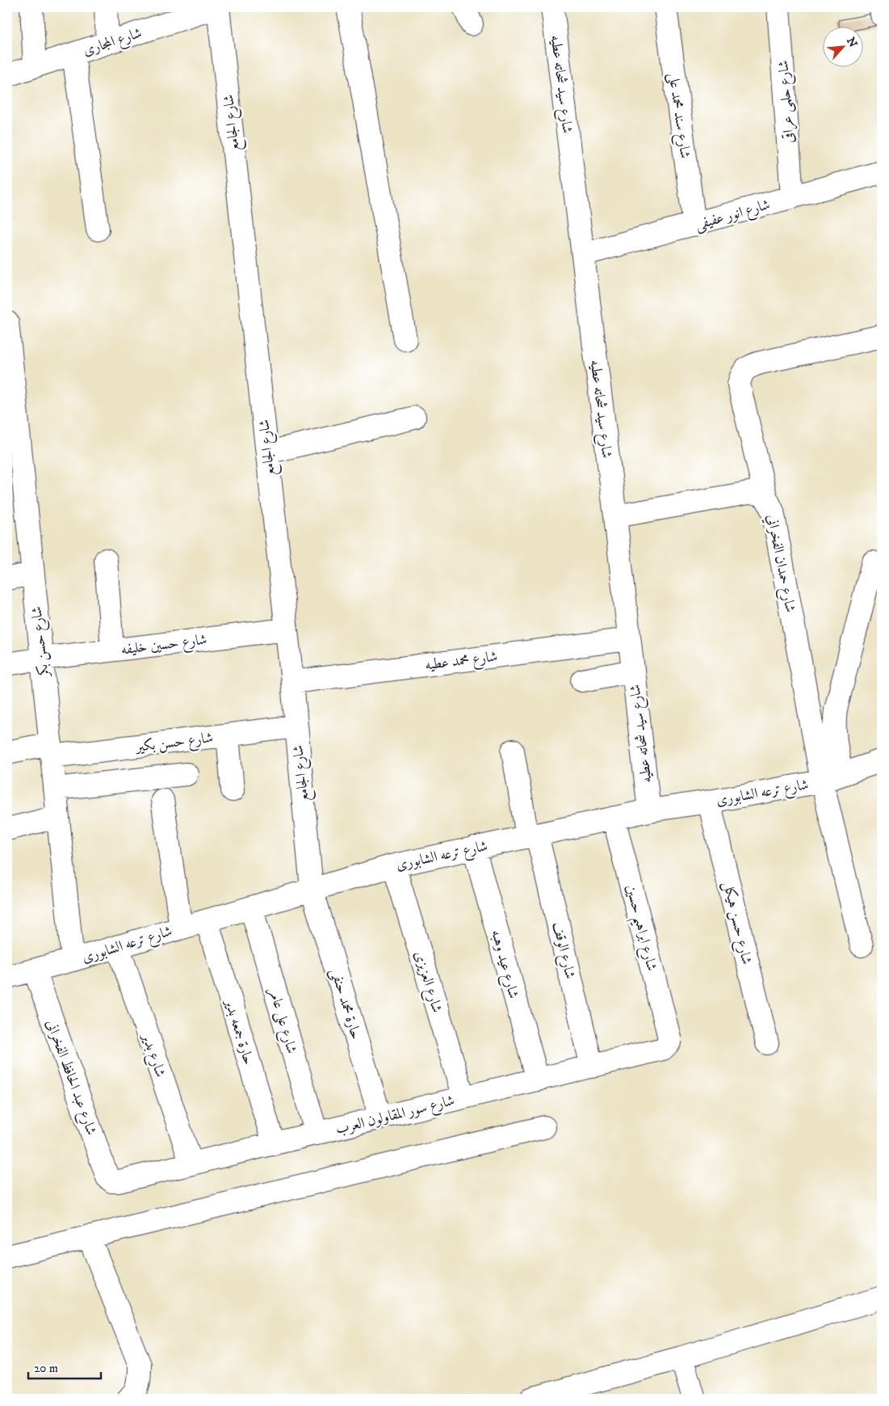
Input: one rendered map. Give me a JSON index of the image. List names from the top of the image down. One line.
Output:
{"streets":{"street":["شارع المجارى","شارع سيد شحاته عطيه","شارع حلمى عراقى","شارع سند محمد على","شارع الجامع","شارع انور عفيفى","شارع حمدان الفخراني","شارع حسن بكر","شارع حسين خليفه","شارع محمد عطيه","شارع حسن بكير","شارع ترعه الشابورى","شارع حسن هيكل","شارع ابراهيم حسين","شارع الوقف","شارع عيد وهبه","شارع العزيزى","حارة محمد حنفى","شارع على عامر","حارة جمعه بدير","شارع بدير","شارع عبد الحافظ الفخرانى","شارع سور المقاولون العرب"]},"crossings":[["شارع المجارى","شارع الجامع"],["شارع سيد شحاته عطيه","شارع انور عفيفى"],["شارع سيد شحاته عطيه","شارع حمدان الفخراني"],["شارع سيد شحاته عطيه","شارع محمد عطيه"],["شارع سيد شحاته عطيه","شارع ترعه الشابورى"],["شارع حلمى عراقى","شارع انور عفيفى"],["شارع سند محمد على","شارع انور عفيفى"],["شارع الجامع","شارع حسين خليفه"],["شارع الجامع","شارع محمد عطيه"],["شارع الجامع","شارع حسن بكير"],["شارع الجامع","شارع ترعه الشابورى"],["شارع الجامع","حارة محمد حنفى"],["شارع حمدان الفخراني","شارع ترعه الشابورى"],["شارع حسن بكر","شارع حسين خليفه"],["شارع حسن بكر","شارع حسن بكير"],["شارع حسن بكر","شارع ترعه الشابورى"],["شارع ترعه الشابورى","شارع حسن هيكل"],["شارع ترعه الشابورى","شارع ابراهيم حسين"],["شارع ترعه الشابورى","شارع الوقف"],["شارع ترعه الشابورى","شارع عيد وهبه"],["شارع ترعه الشابورى","شارع العزيزى"],["شارع ترعه الشابورى","حارة محمد حنفى"],["شارع ترعه الشابورى","شارع على عامر"],["شارع ترعه الشابورى","حارة جمعه بدير"],["شارع ترعه الشابورى","شارع بدير"],["شارع ترعه الشابورى","شارع عبد الحافظ الفخرانى"],["شارع ابراهيم حسين","شارع سور المقاولون العرب"],["شارع الوقف","شارع سور المقاولون العرب"],["شارع عيد وهبه","شارع سور المقاولون العرب"],["شارع العزيزى","شارع سور المقاولون العرب"],["حارة محمد حنفى","شارع سور المقاولون العرب"],["شارع على عامر","شارع سور المقاولون العرب"],["حارة جمعه بدير","شارع سور المقاولون العرب"],["شارع بدير","شارع سور المقاولون العرب"],["شارع عبد الحافظ الفخرانى","شارع سور المقاولون العرب"]],"scale_bar":"20 m","north":"top right"}
